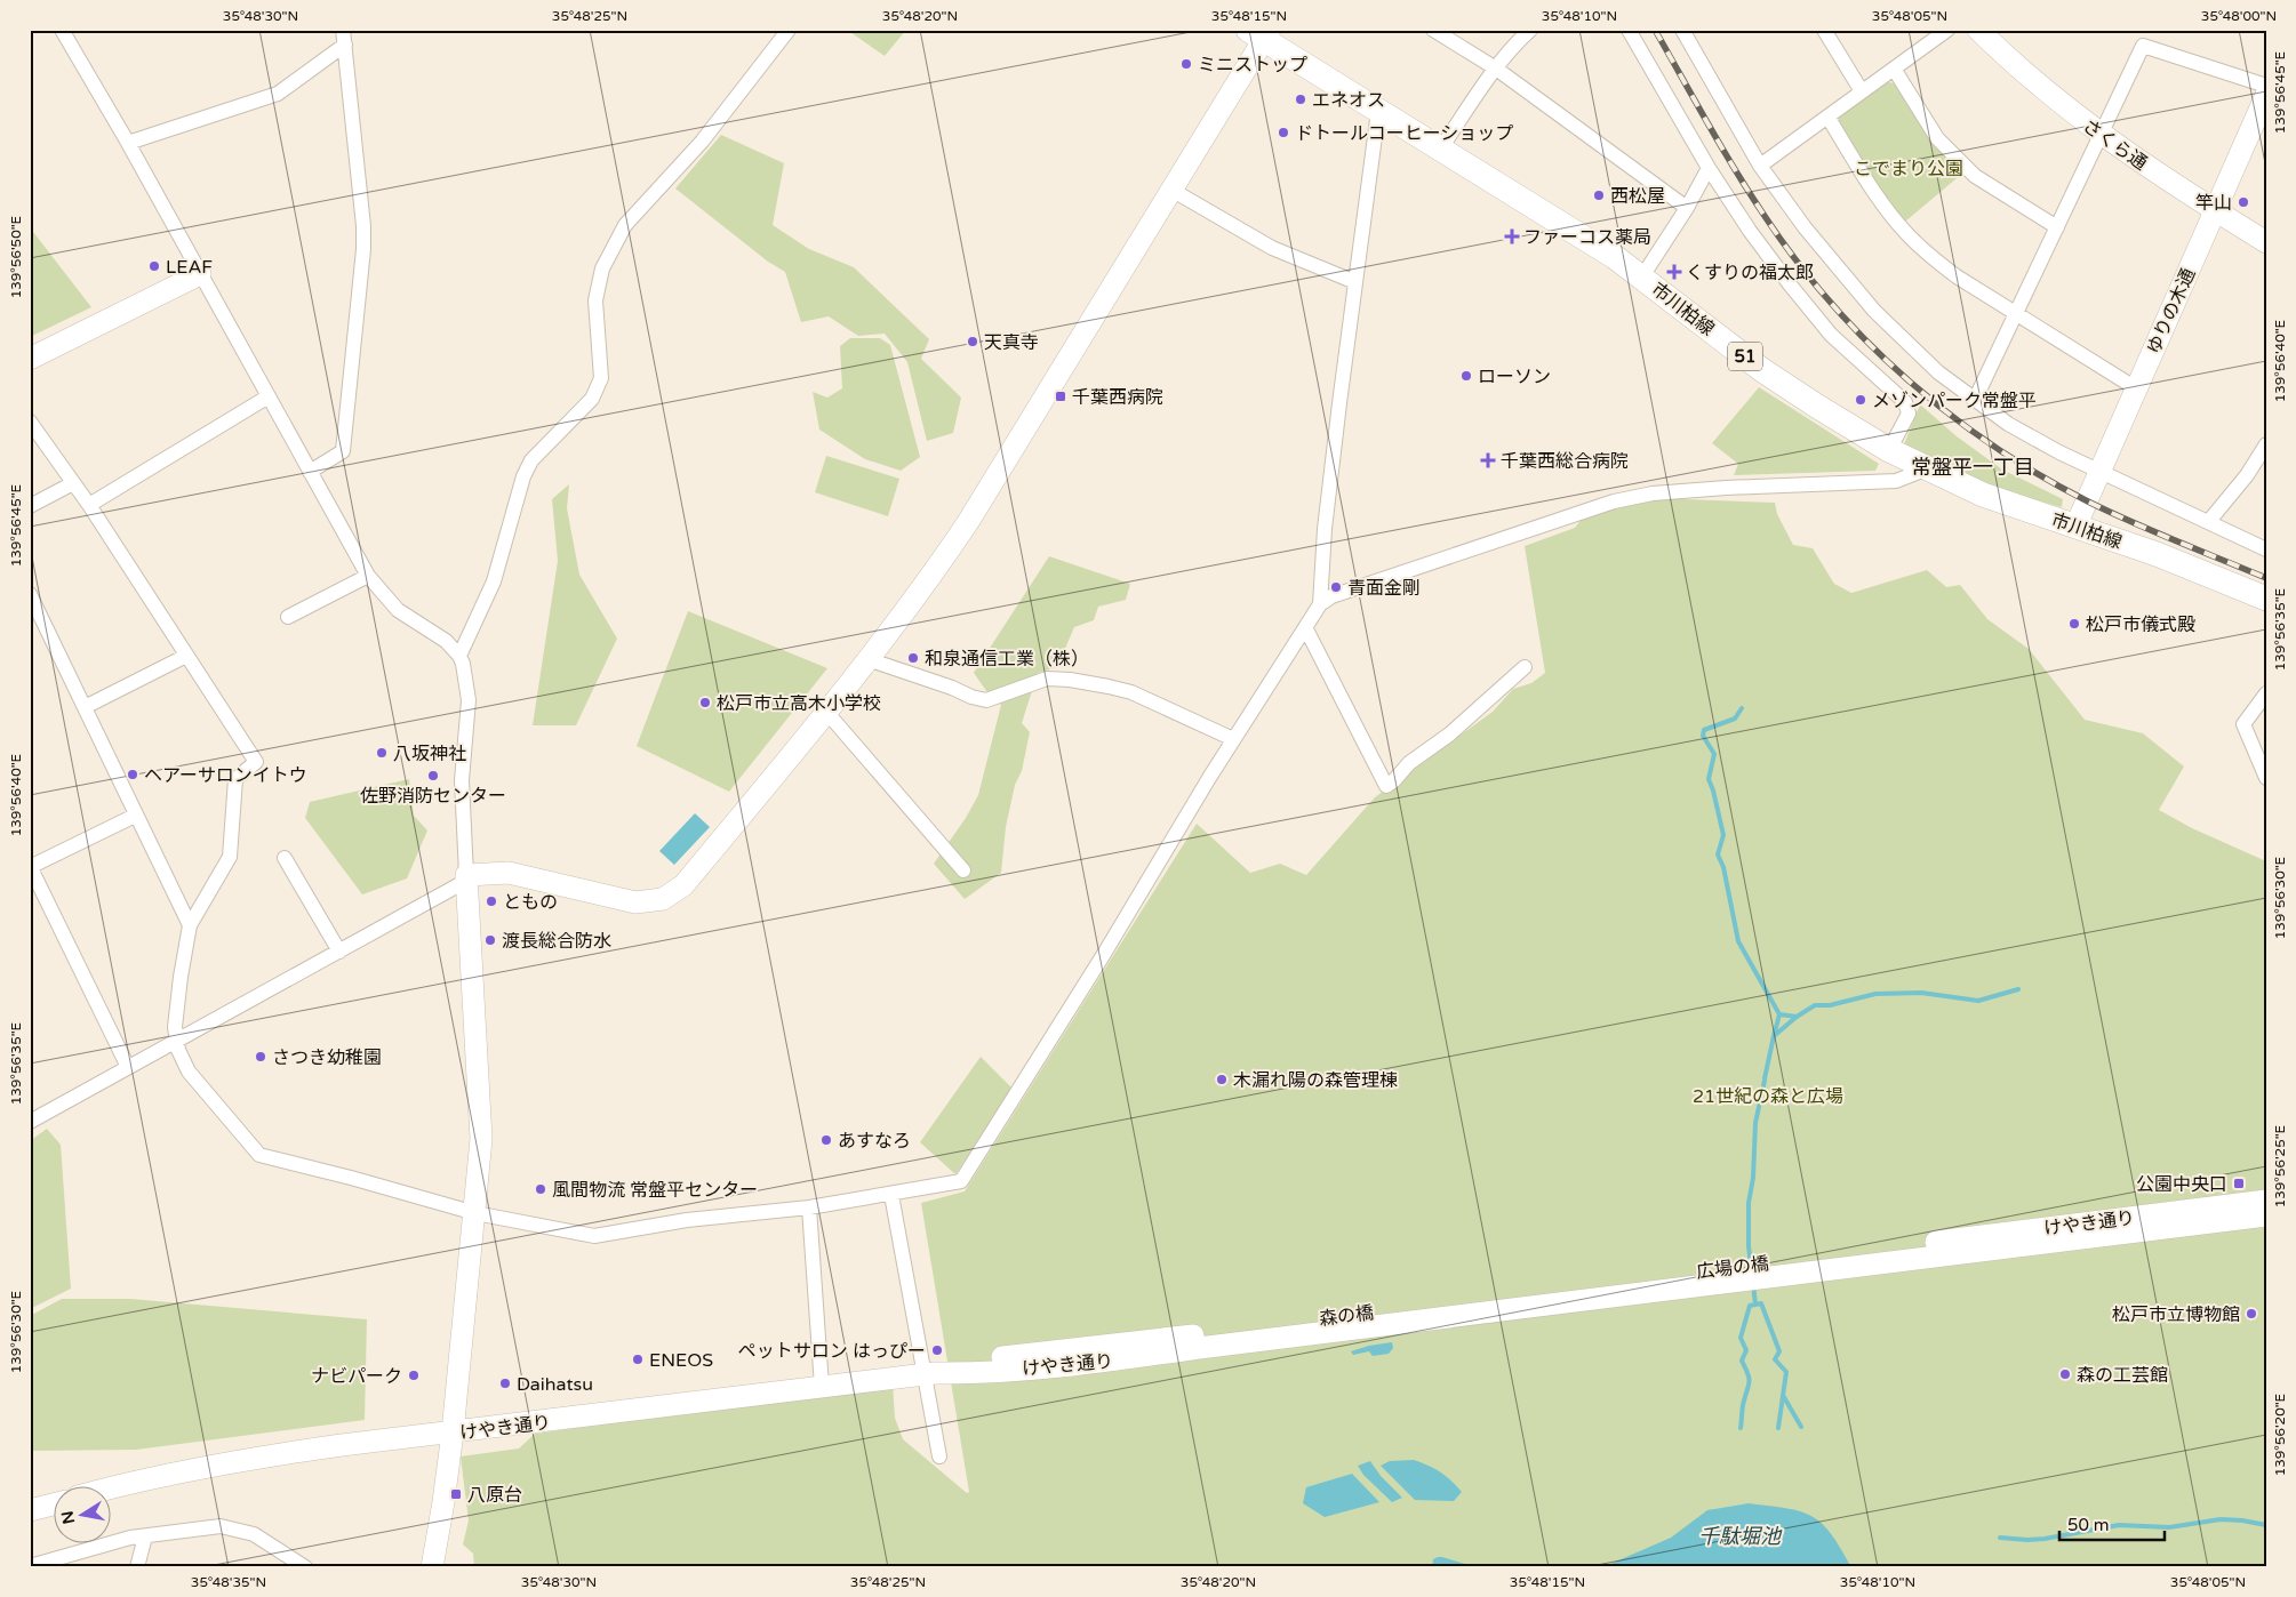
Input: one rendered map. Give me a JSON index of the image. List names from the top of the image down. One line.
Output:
{"streets":{"main road":["市川柏線","51"],"street":["さくら通","ゆりの木通","けやき通り","広場の橋","森の橋"]},"crossings":[["さくら通","ゆりの木通"],["市川柏線","ゆりの木通"],["けやき通り","広場の橋"],["けやき通り","森の橋"],["広場の橋","森の橋"]],"districts":["常盤平一丁目"],"water":["千駄堀池"],"parks":["こでまり公園","21世紀の森と広場"],"places":{"other":["ミニストップ","エネオス","ドトールコーヒーショップ","西松屋","竿山","LEAF","天真寺","ローソン","メゾンパーク常盤平","青面金剛","松戸市儀式殿","和泉通信工業（株）","松戸市立高木小学校","八坂神社","ヘアーサロンイトウ","佐野消防センター","ともの","渡長総合防水","さつき幼稚園","木漏れ陽の森管理棟","あすなろ","風間物流 常盤平センター","松戸市立博物館","ペットサロン はっぴー","ENEOS","森の工芸館","ナビパーク","Daihatsu"],"health":["ファーコス薬局","くすりの福太郎","千葉西総合病院"],"transit":["千葉西病院","公園中央口","八原台"]},"scale_bar":"50 m","north":"left","coordinates":["35°48'30\"N","35°48'25\"N","35°48'20\"N","35°48'15\"N","35°48'10\"N","35°48'05\"N","35°48'00\"N","139°56'45\"E","139°56'50\"E","139°56'40\"E","139°56'35\"E","139°56'30\"E","139°56'25\"E","139°56'20\"E","35°48'35\"N"]}
